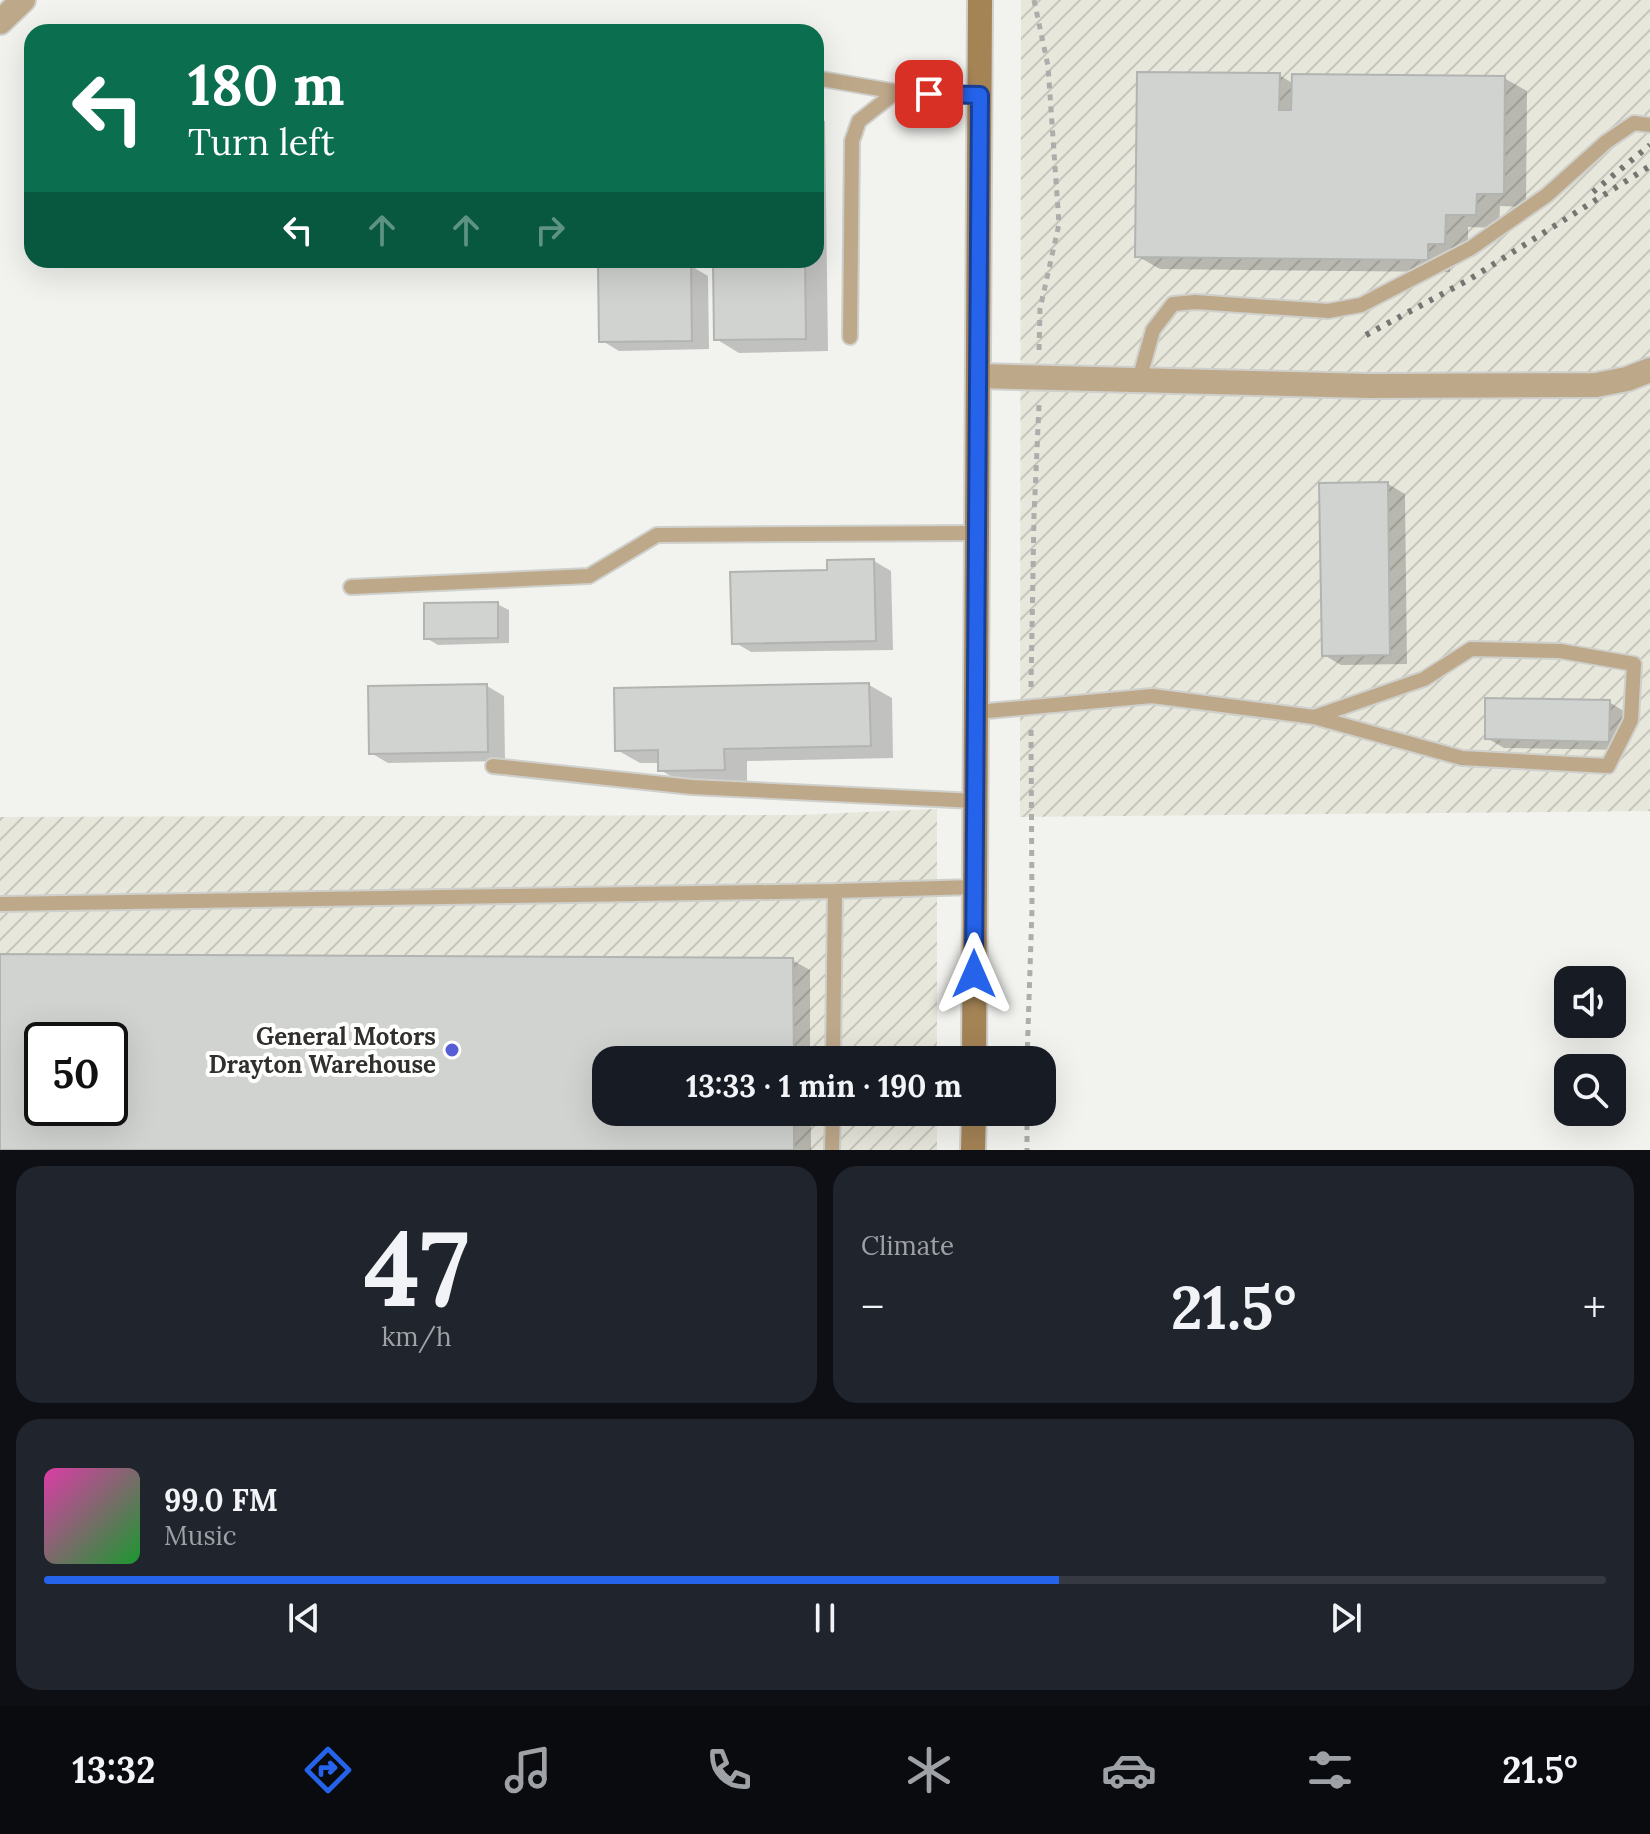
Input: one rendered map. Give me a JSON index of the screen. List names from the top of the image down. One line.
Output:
{"places":["General Motors Drayton Warehouse"],"page":{"turn":["180 m","Turn left"],"limit":"50","trip":"13:33 · 1 min · 190 m","tile":[["47","km/h"],"Climate"],"heat":["−","21.5°","+"],"song":["99.0 FM","Music"],"tabs":["13:32","21.5°"]}}
